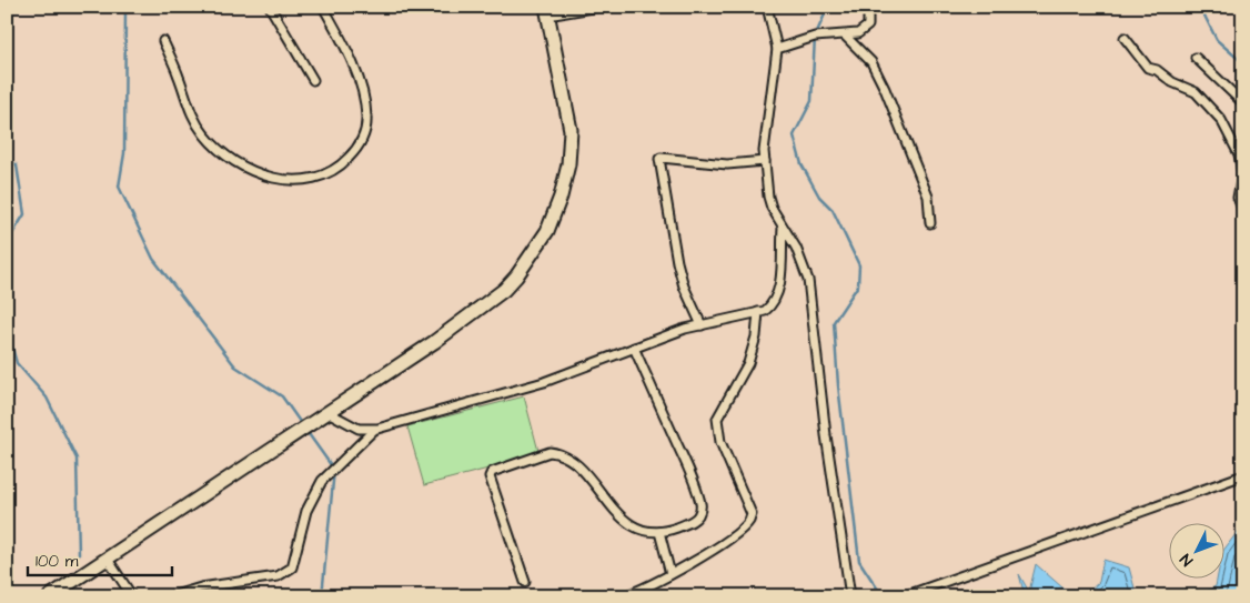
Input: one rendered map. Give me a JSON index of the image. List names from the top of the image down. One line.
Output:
{"scale_bar":"100 m","north":"bottom left"}
